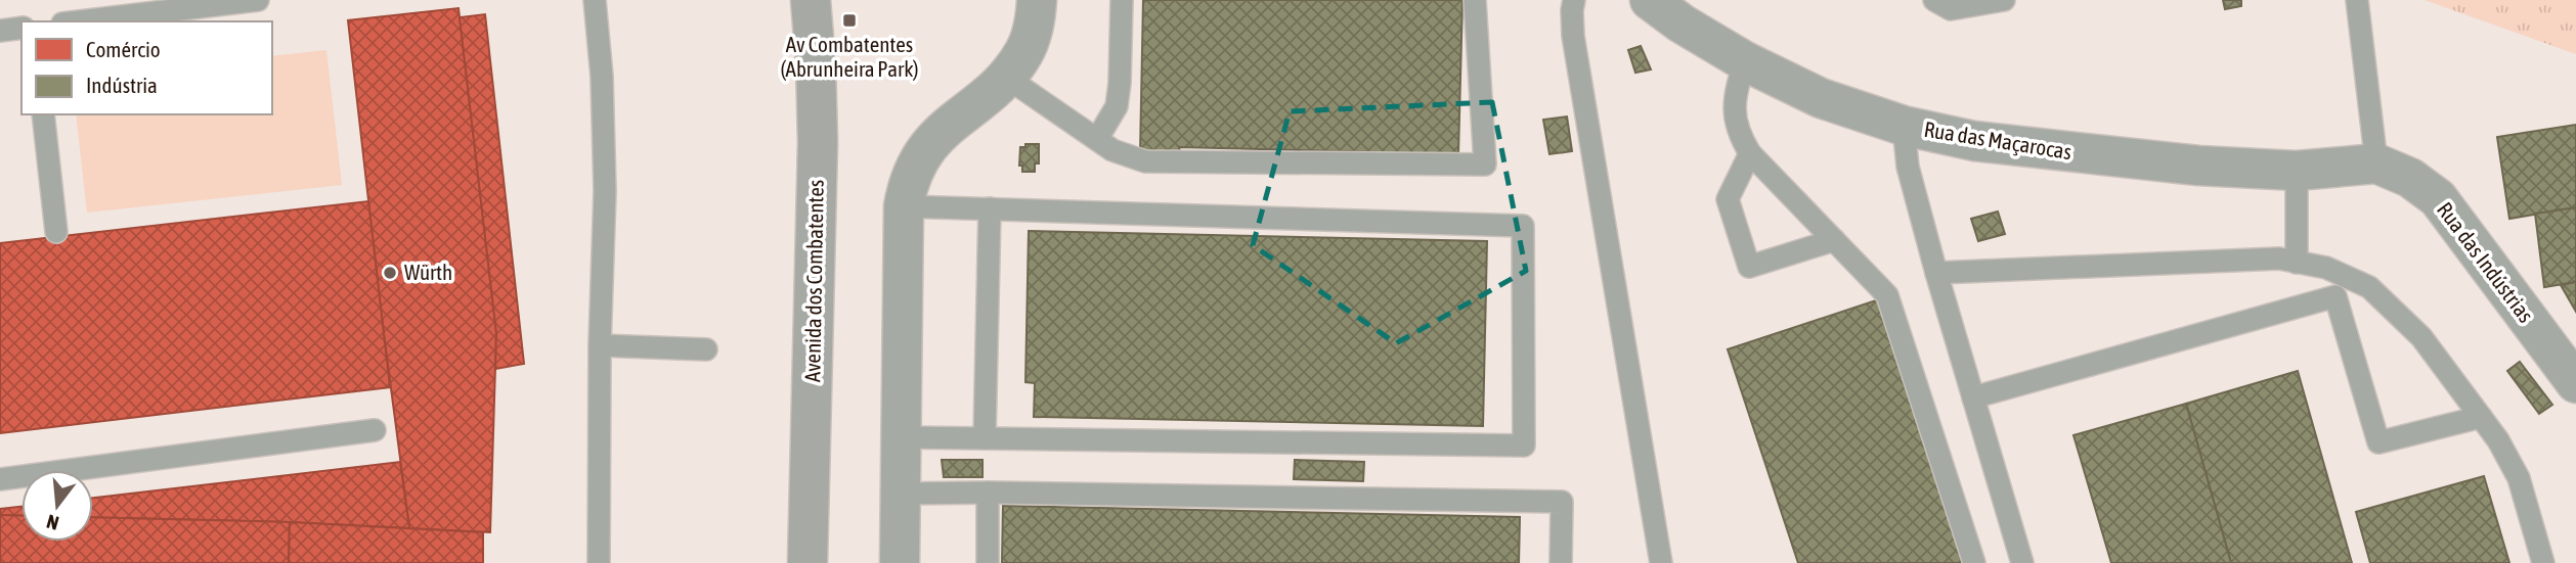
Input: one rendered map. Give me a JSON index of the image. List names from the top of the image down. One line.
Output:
{"streets":{"street":["Rua das Maçarocas","Rua das Indústrias","Avenida dos Combatentes"]},"crossings":[["Rua das Maçarocas","Rua das Indústrias"]],"places":{"transit":["Av Combatentes (Abrunheira Park)"],"other":["Würth"]},"legend":["Comércio","Indústria"],"north":"bottom"}
